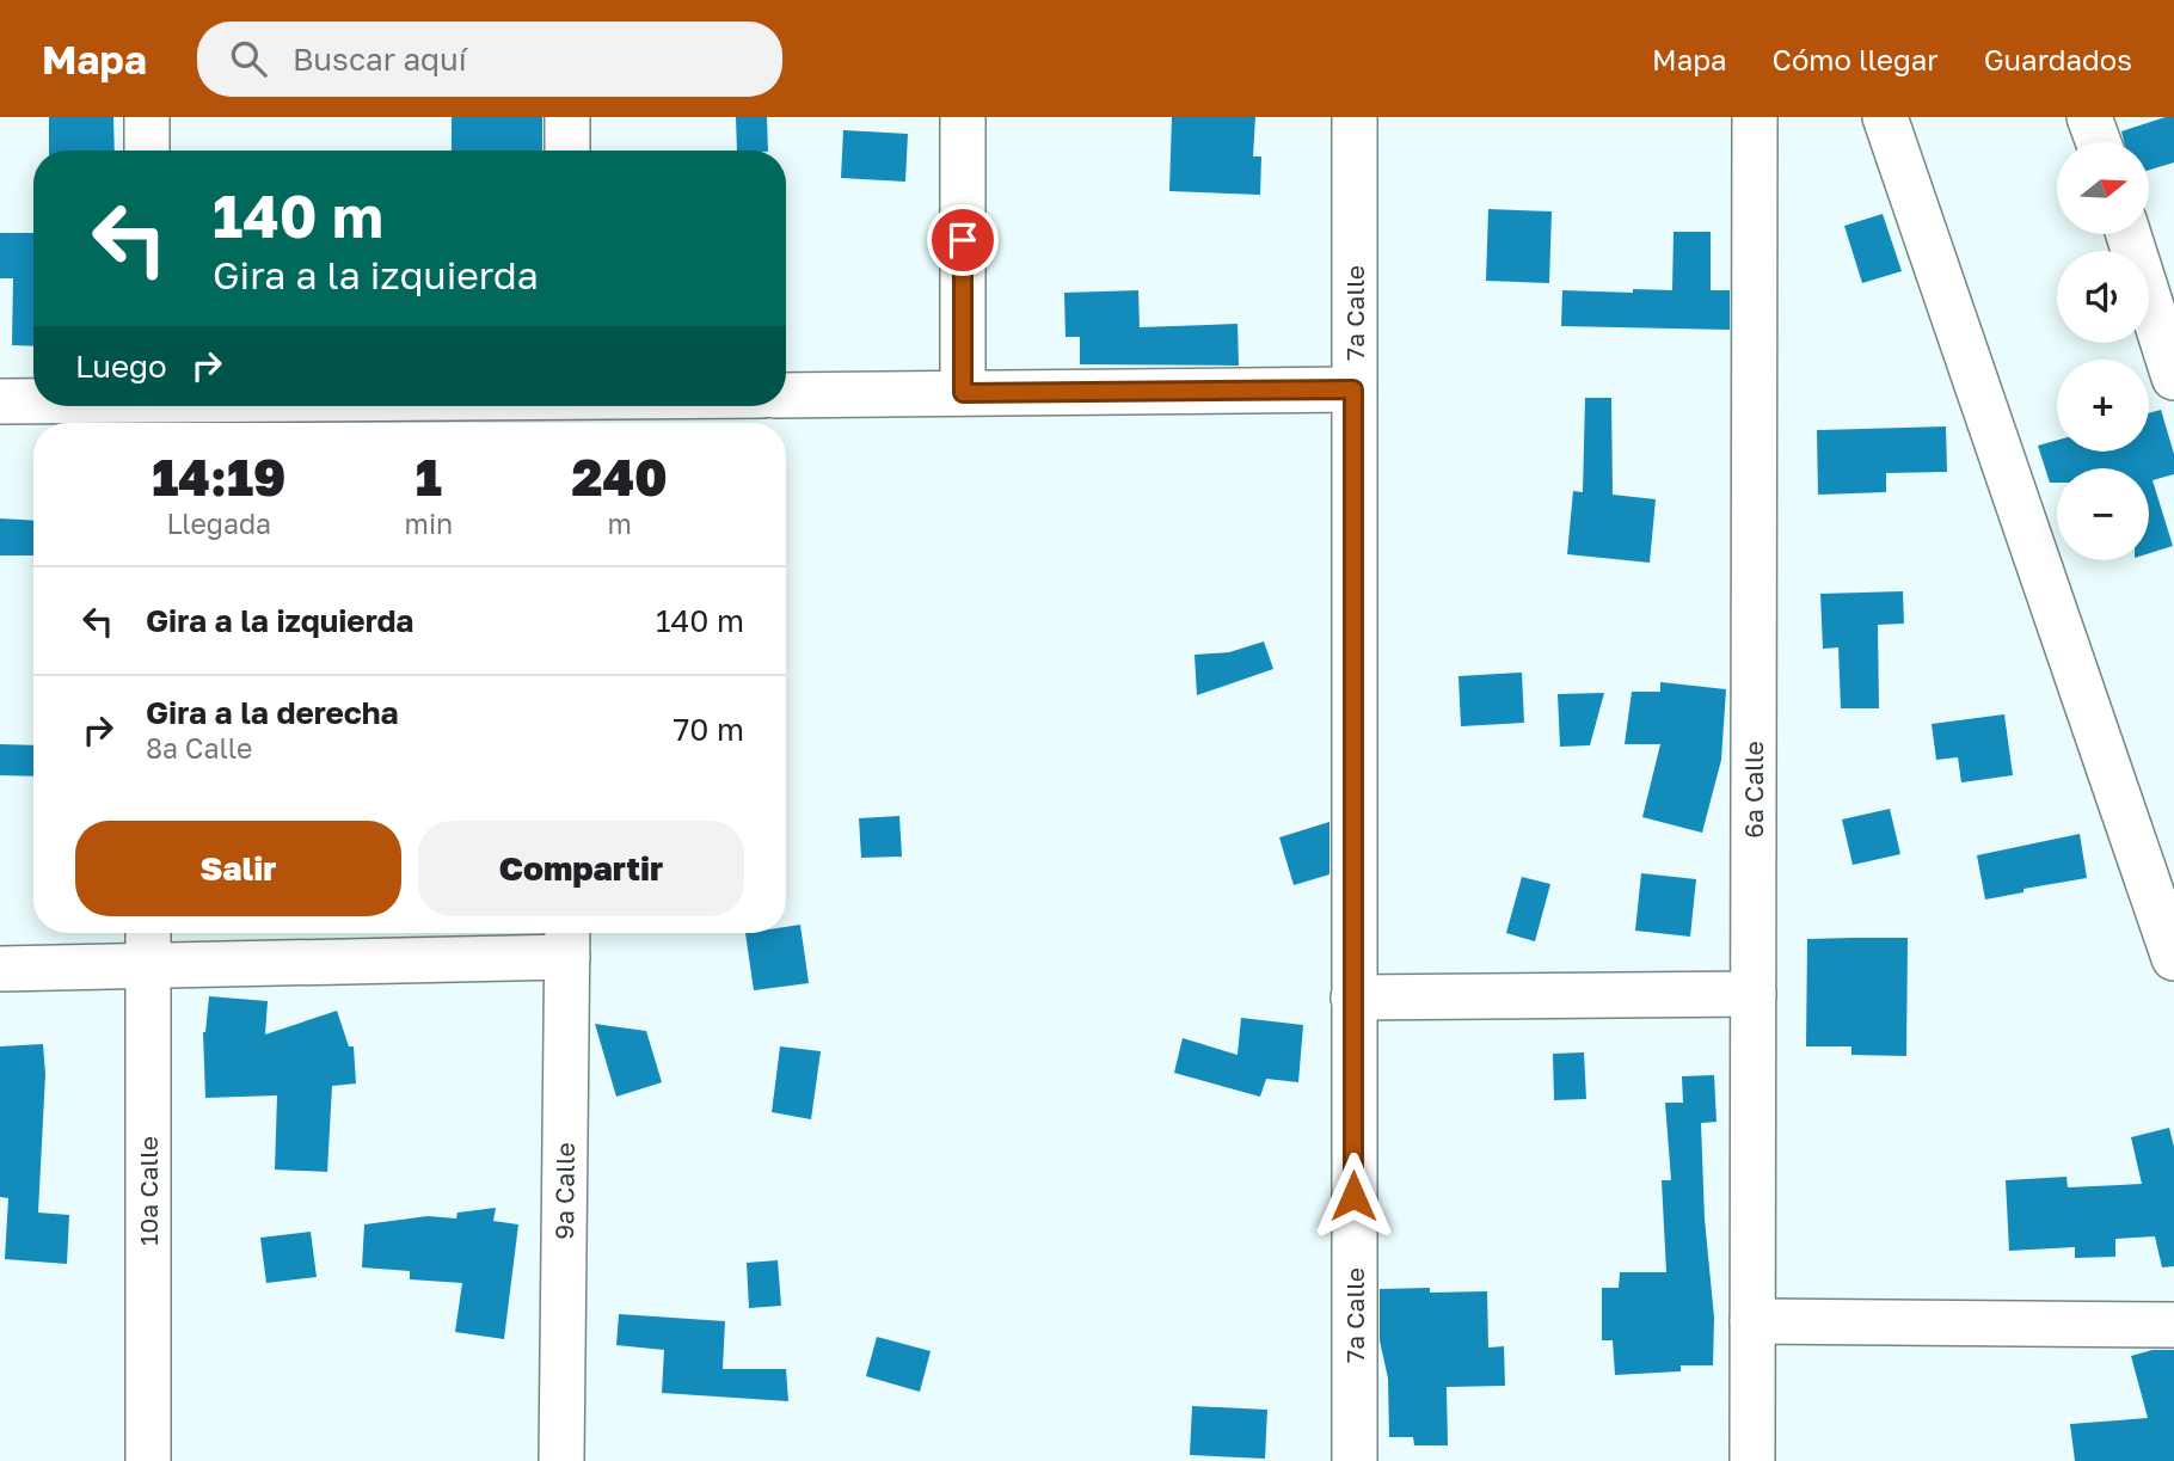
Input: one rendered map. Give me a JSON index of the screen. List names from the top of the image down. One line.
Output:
{"streets":{"street":["7a Calle","6a Calle","10a Calle","9a Calle"]},"north":"right","page":{"header":"Mapa","search":"Buscar aquí","nav":["Mapa","Cómo llegar","Guardados"],"map_buttons":["+","−"],"turn":["140 m","Gira a la izquierda"],"then":"Luego","eta":["14:19","Llegada","1","min","240","m"],"list":[{"name":"Gira a la izquierda","value":"140 m"},{"name":"Gira a la derecha","note":"8a Calle","value":"70 m"}],"buttons":["Salir","Compartir"]}}
